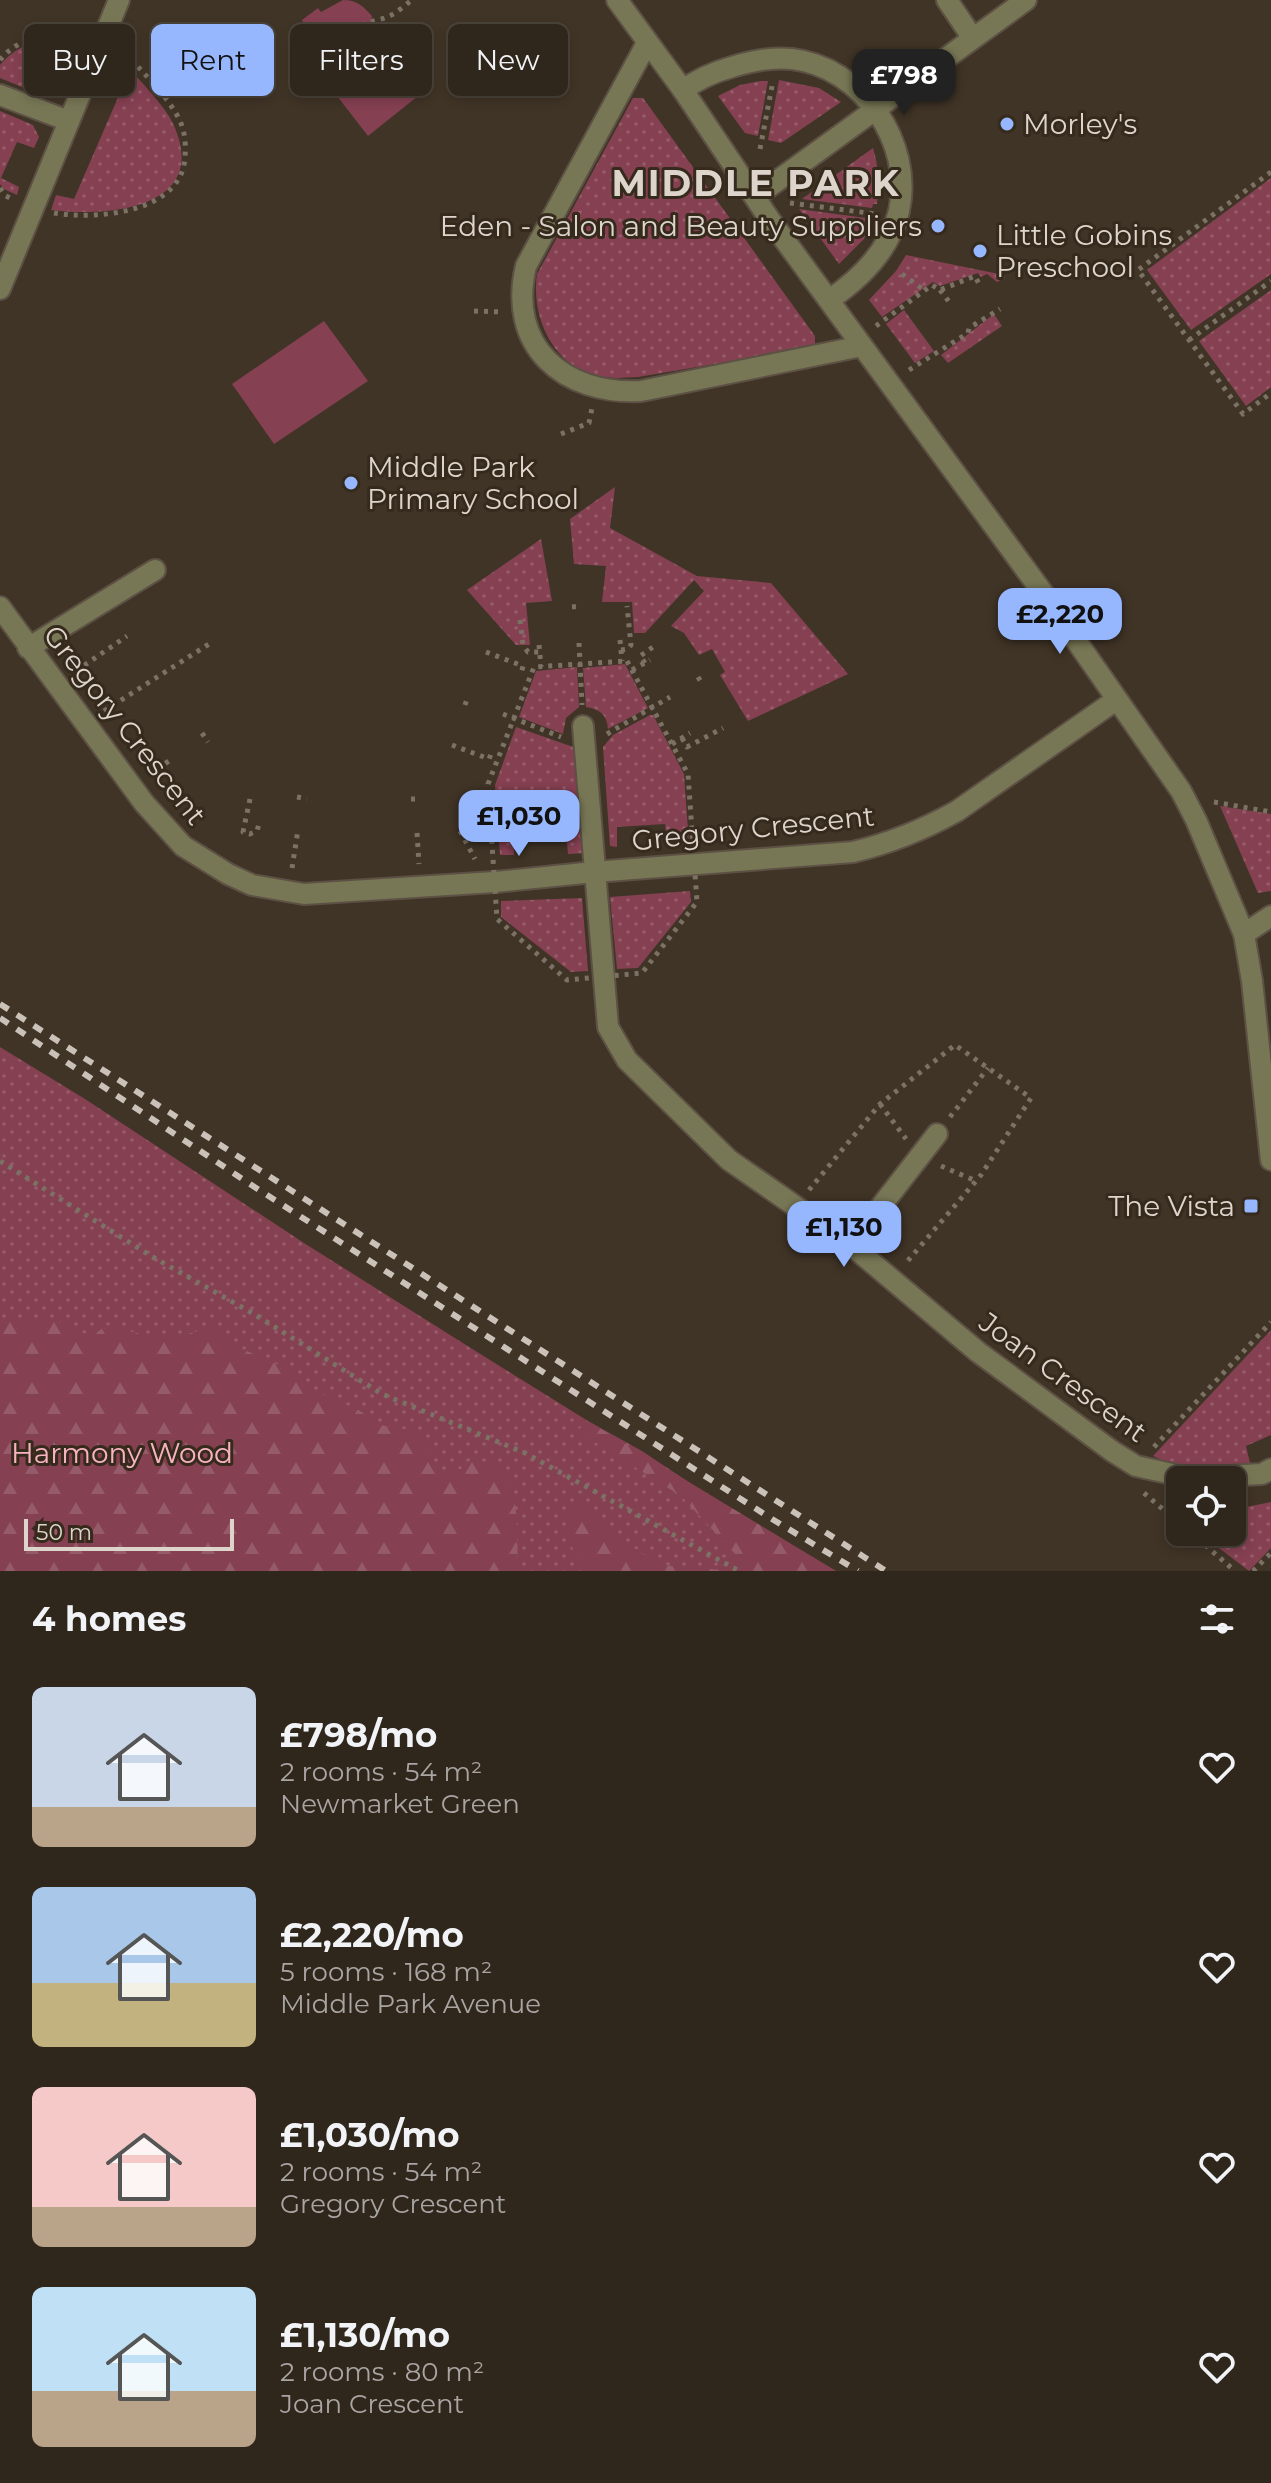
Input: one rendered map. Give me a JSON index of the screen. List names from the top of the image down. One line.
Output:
{"streets":{"street":["Gregory Crescent","Joan Crescent"]},"crossings":[["Gregory Crescent","Joan Crescent"]],"districts":["MIDDLE PARK"],"parks":["Harmony Wood"],"places":{"other":["Morley's","Eden - Salon and Beauty Suppliers","Little Gobins Preschool","Middle Park Primary School"],"transit":["The Vista"]},"scale_bar":"50 m","page":{"chip":["Buy","Rent","Filters","New"],"price":["£798","£2,220","£1,030","£1,130"],"scale":"50 m","heading":"4 homes","list":[{"name":"£798/mo","note":"2 rooms · 54 m² · Newmarket Green"},{"name":"£2,220/mo","note":"5 rooms · 168 m² · Middle Park Avenue"},{"name":"£1,030/mo","note":"2 rooms · 54 m² · Gregory Crescent"},{"name":"£1,130/mo","note":"2 rooms · 80 m² · Joan Crescent"}]}}
